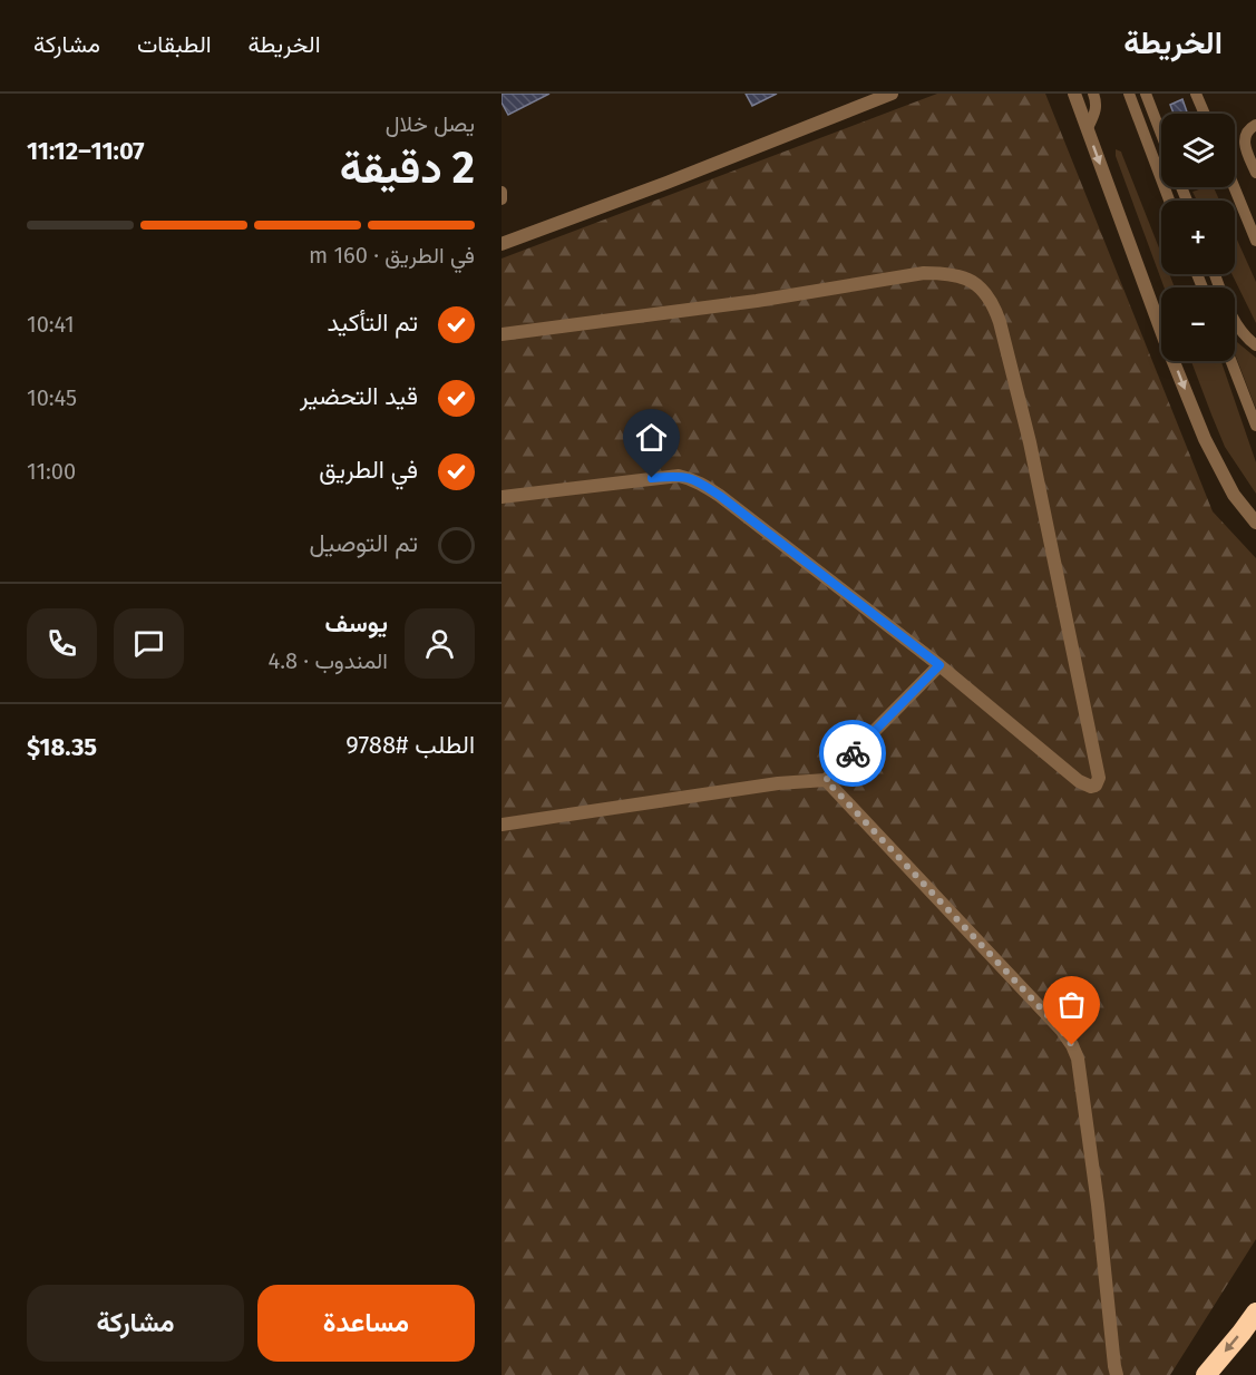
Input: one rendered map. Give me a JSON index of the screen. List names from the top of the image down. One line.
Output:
{"page":{"header":"الخريطة","nav":["الخريطة","الطبقات","مشاركة"],"heading":["2 دقيقة","يصل خلال","11:07–11:12"],"panel":["يوسف","المندوب · 4.8","الطلب #9788","$18.35"],"map_buttons":["+","−"],"bar":"في الطريق · 160 m","list":[["تم التأكيد","10:41"],["قيد التحضير","10:45"],["في الطريق","11:00"],"تم التوصيل"],"buttons":["مساعدة","مشاركة"]}}
